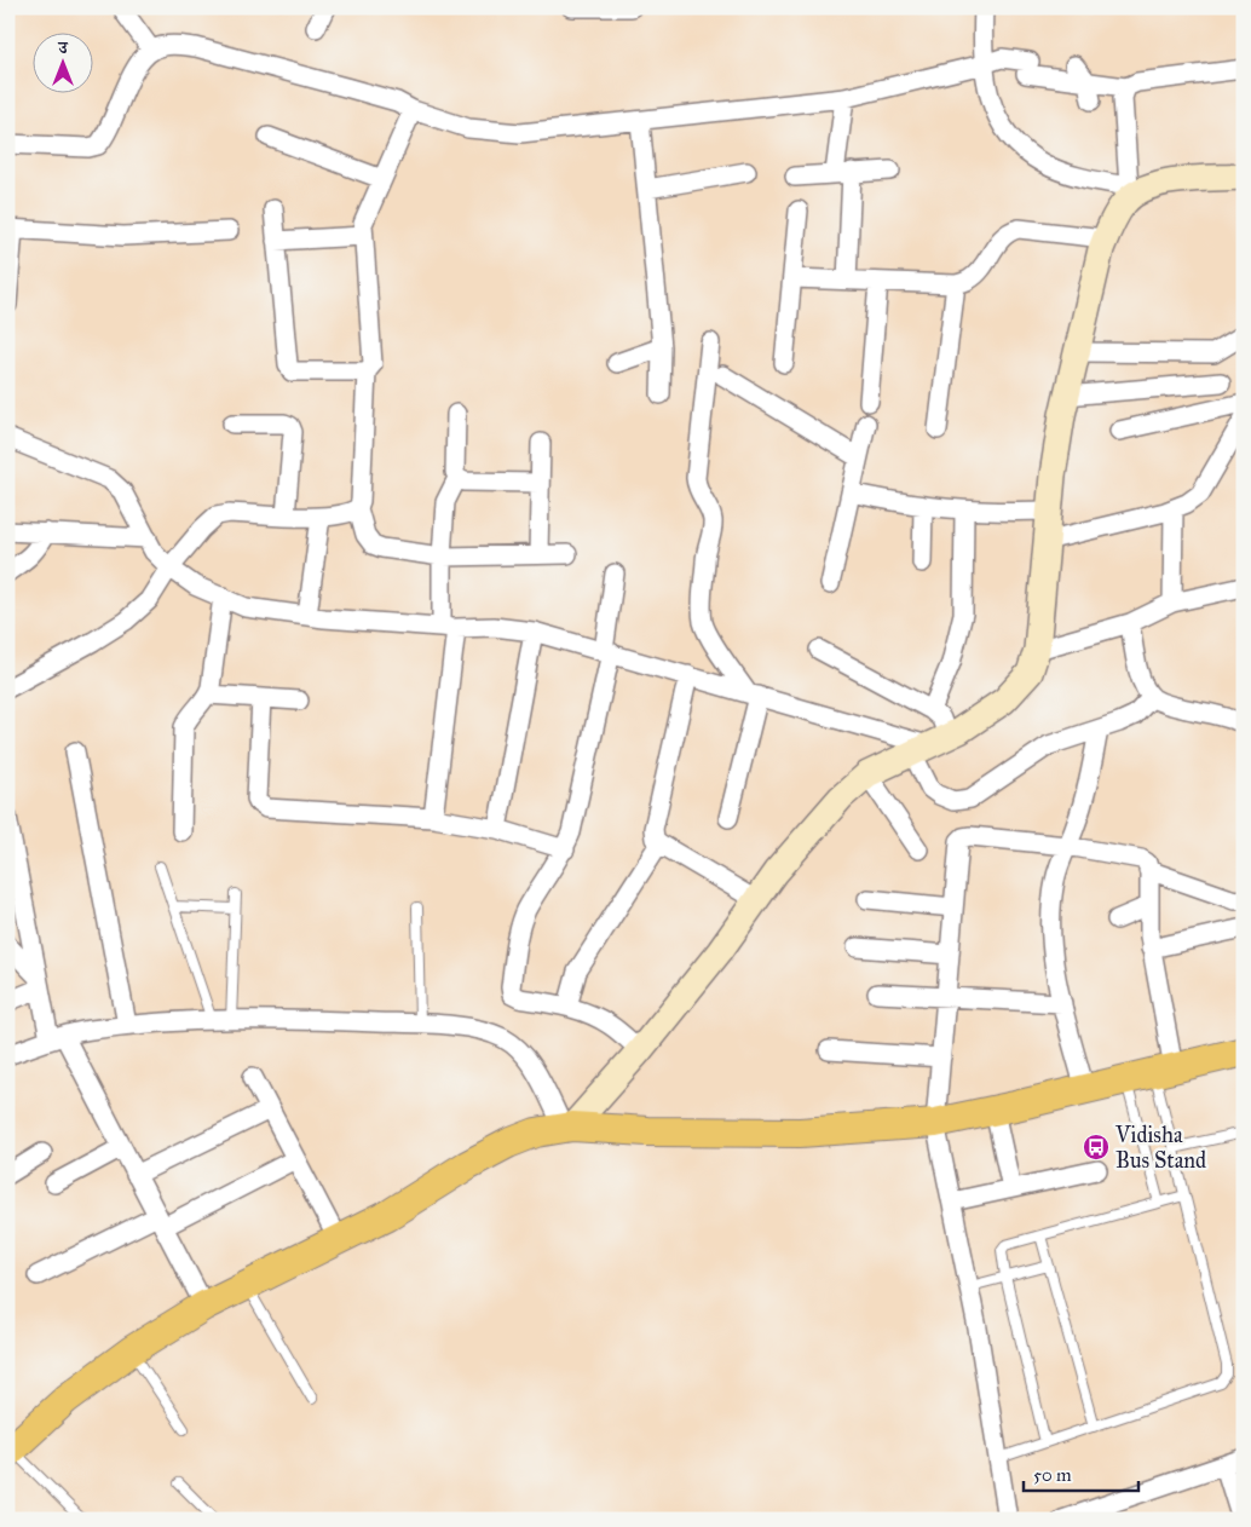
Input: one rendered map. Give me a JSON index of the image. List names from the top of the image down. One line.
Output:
{"places":{"bus stop":["Vidisha Bus Stand"]},"scale_bar":"50 m","north":"top"}
